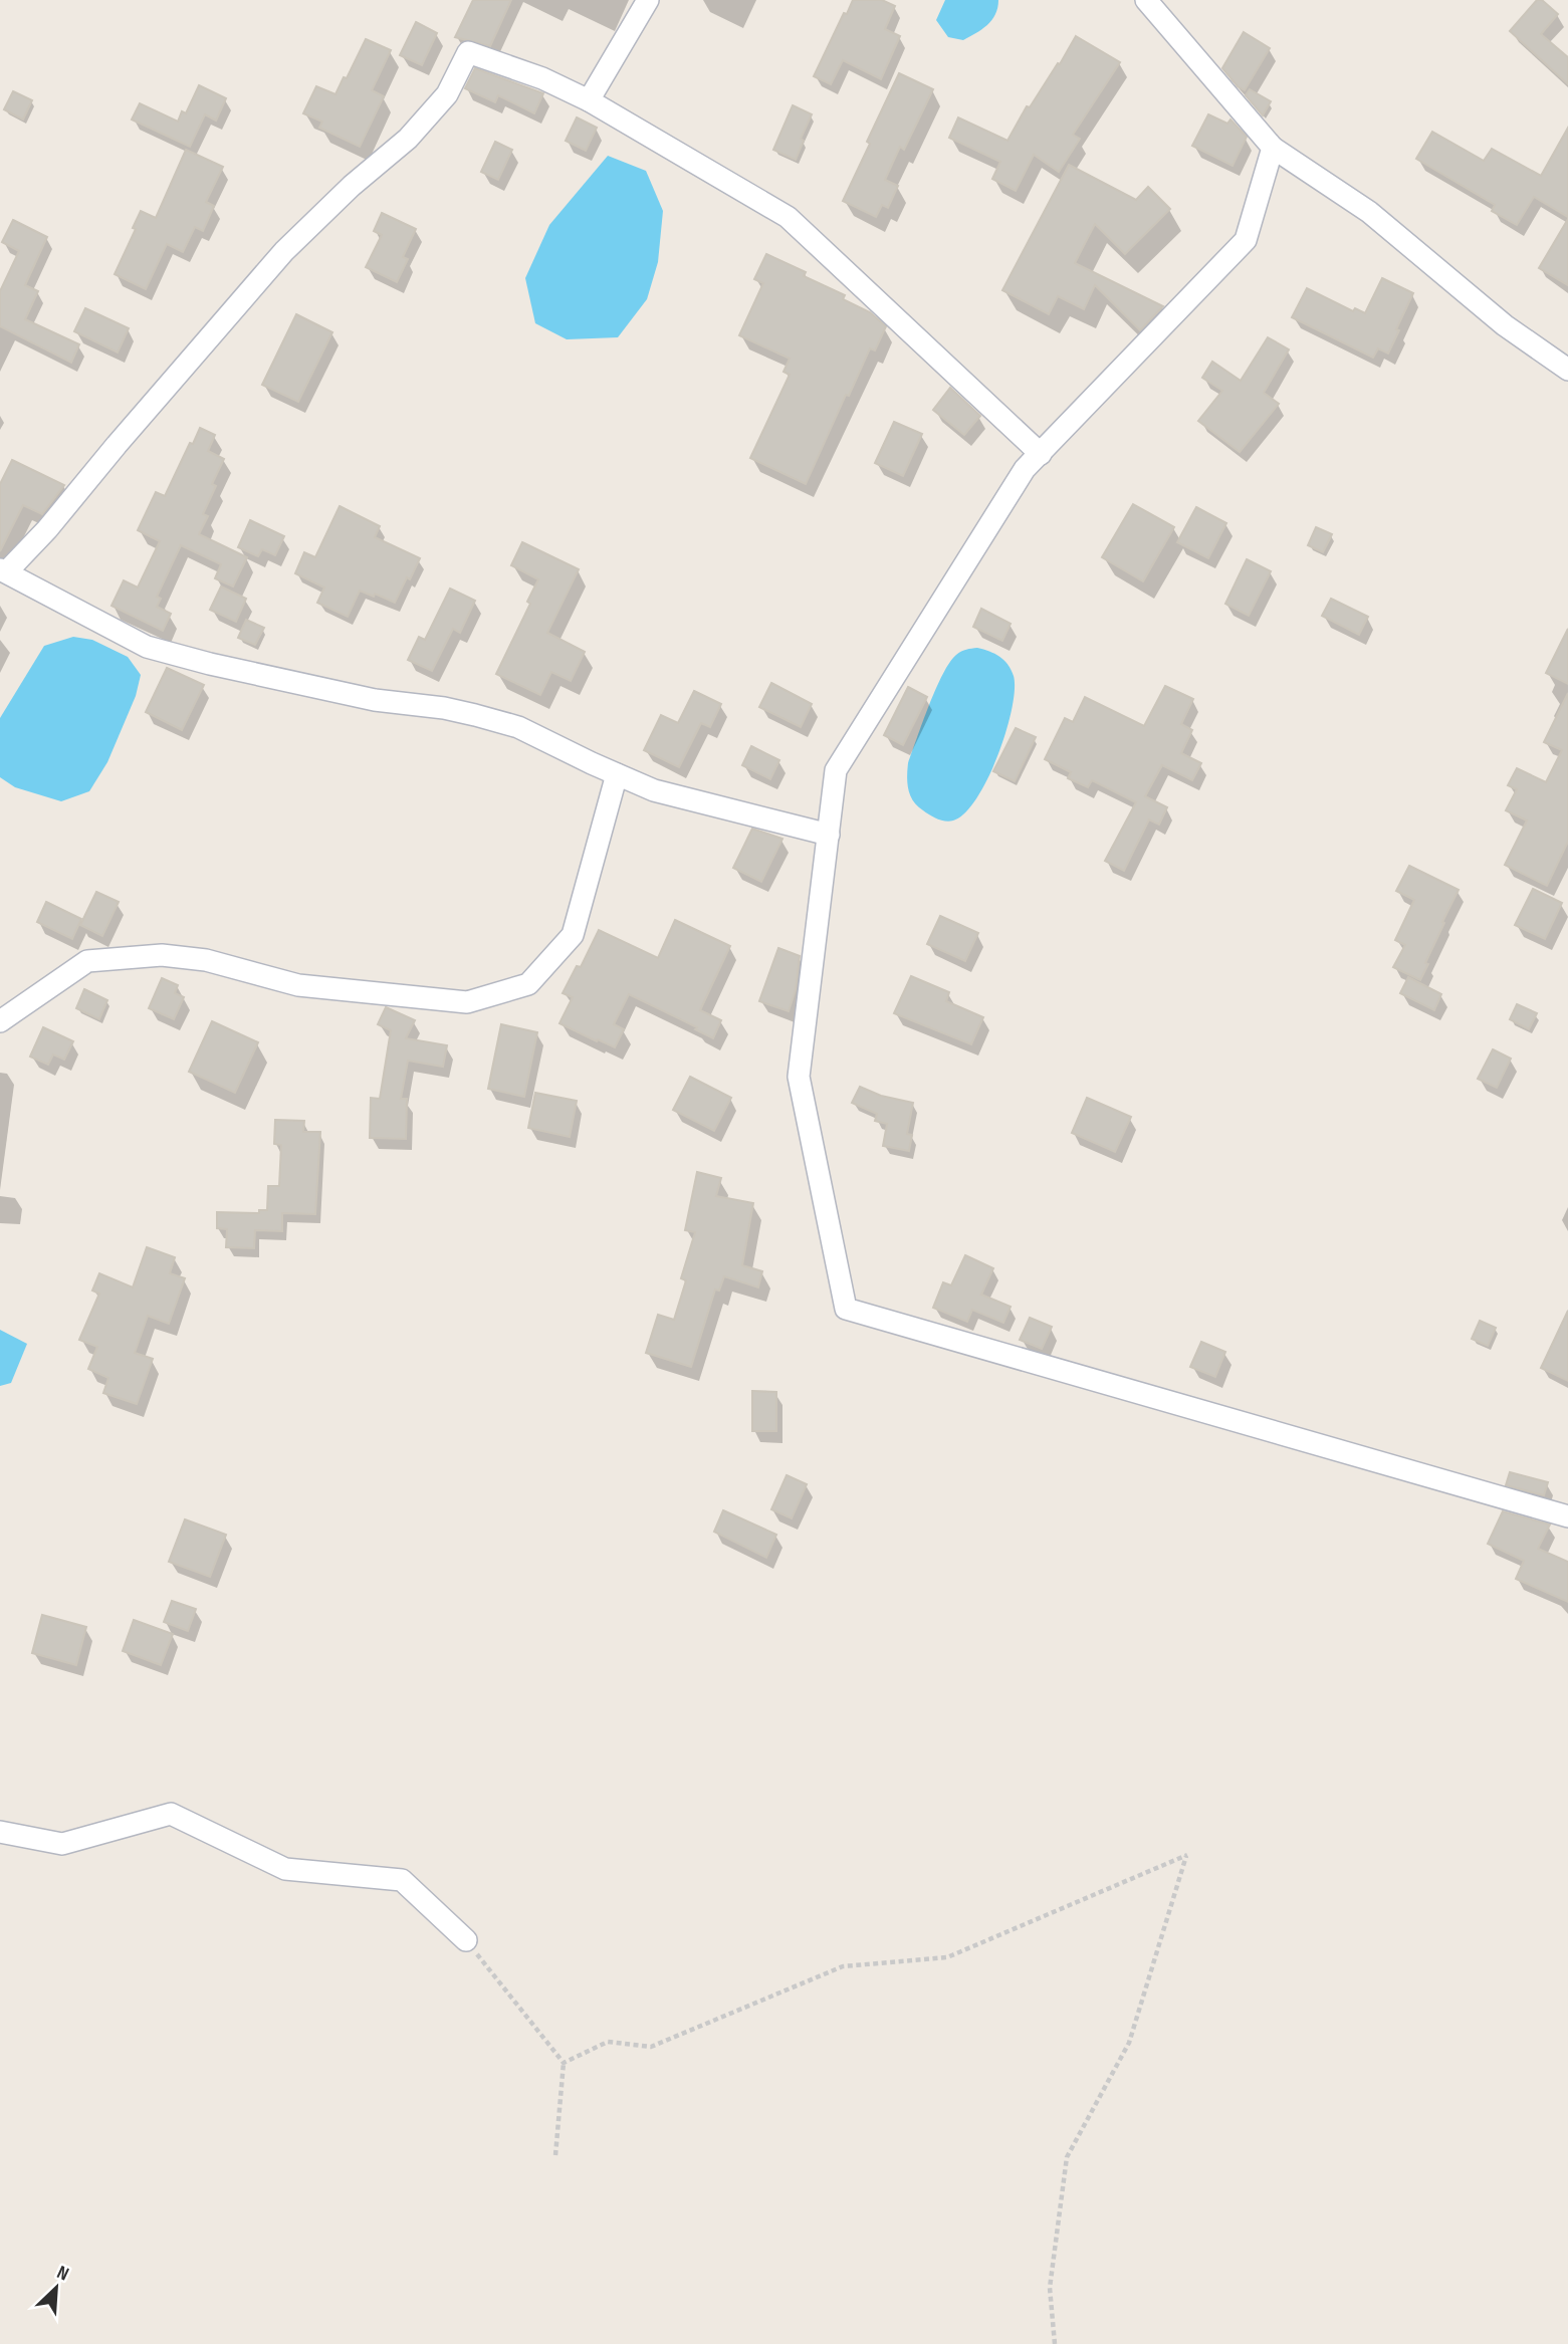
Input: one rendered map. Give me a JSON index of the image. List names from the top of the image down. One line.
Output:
{"north":"top right"}
